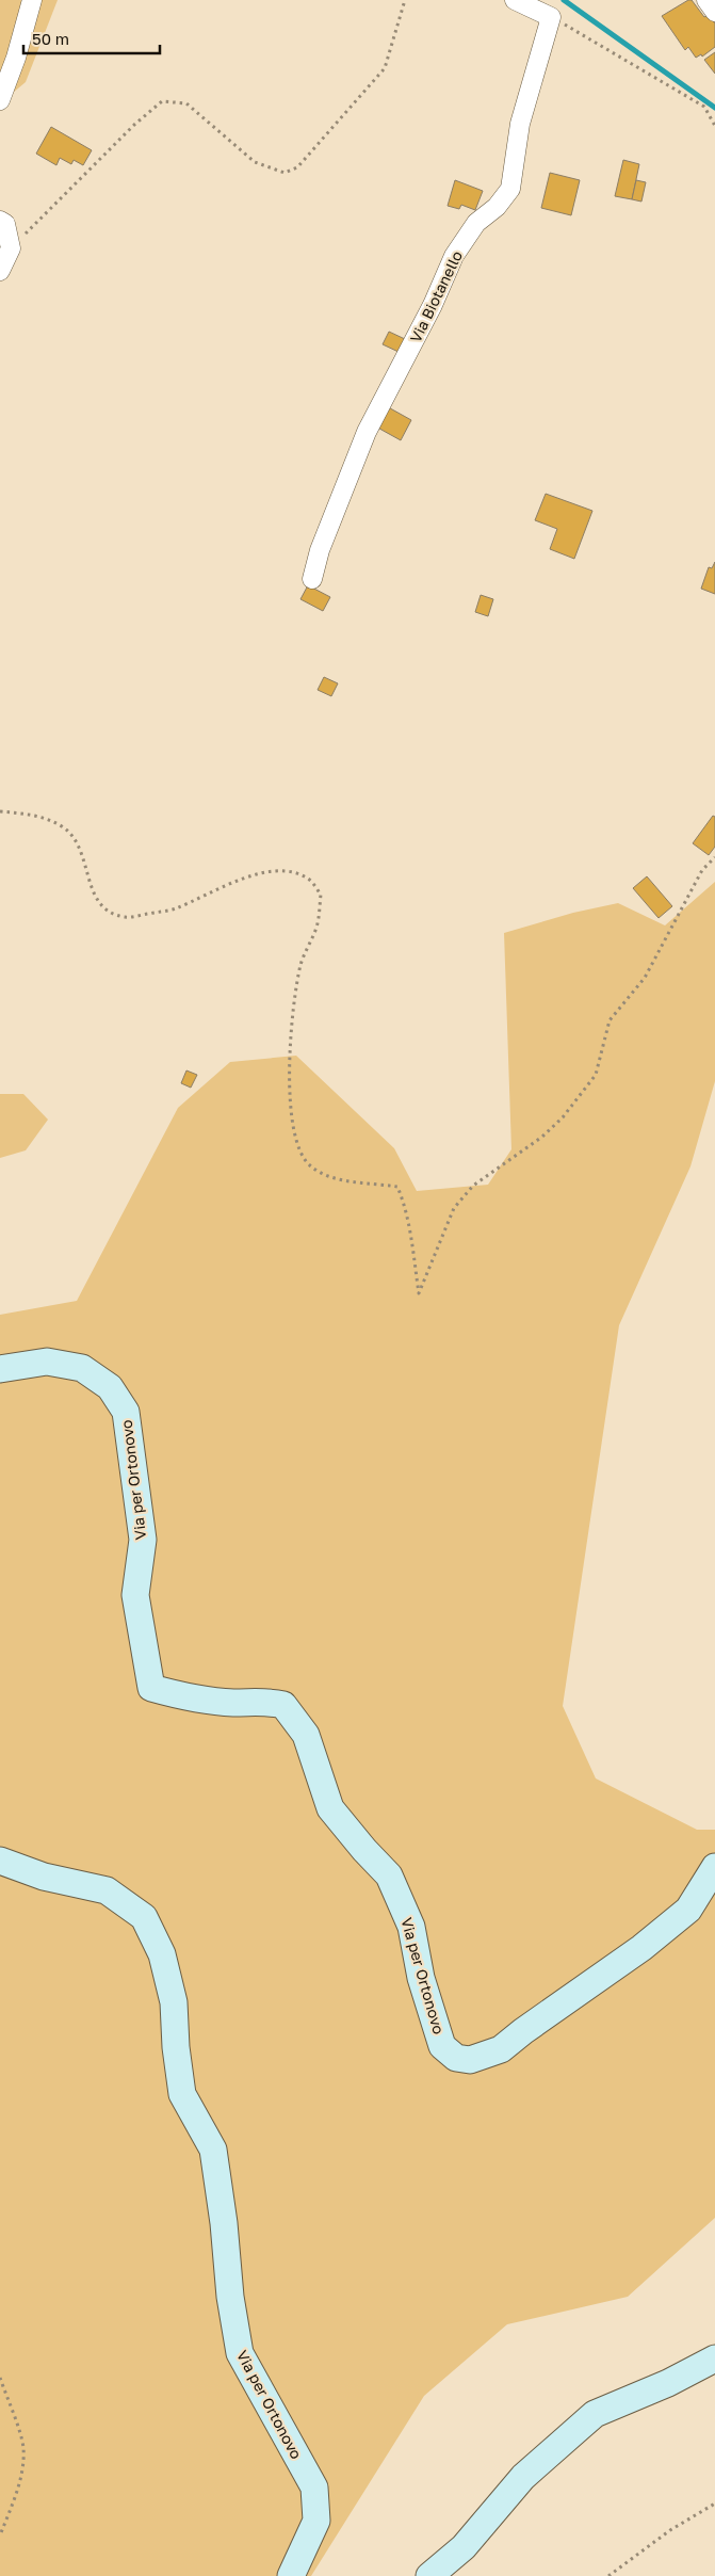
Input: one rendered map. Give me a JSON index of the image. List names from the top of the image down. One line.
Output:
{"streets":{"street":["Via Biotanello","Via per Ortonovo"]},"scale_bar":"50 m"}
